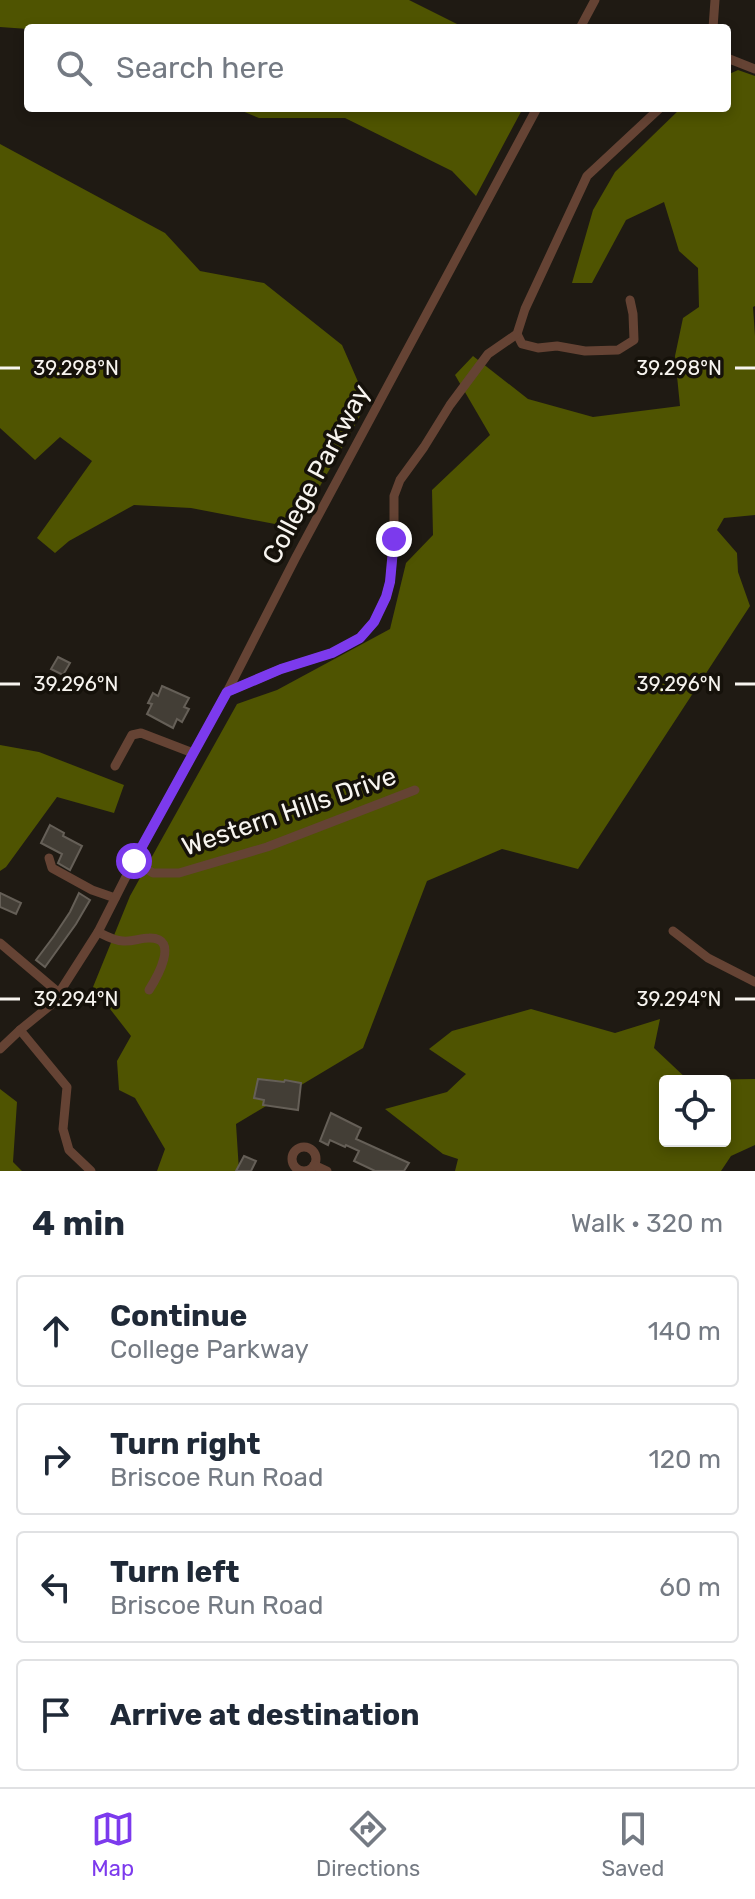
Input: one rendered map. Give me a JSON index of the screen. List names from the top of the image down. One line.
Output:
{"streets":{"street":["College Parkway","Western Hills Drive"]},"crossings":[["College Parkway","Western Hills Drive"]],"page":{"search":"Search here","heading":["4 min","Walk · 320 m"],"list":[["Continue","College Parkway","140 m"],["Turn right","Briscoe Run Road","120 m"],["Turn left","Briscoe Run Road","60 m"],"Arrive at destination"],"nav":["Map","Directions","Saved"]},"coordinates":["39.298°N","39.296°N","39.294°N"]}
